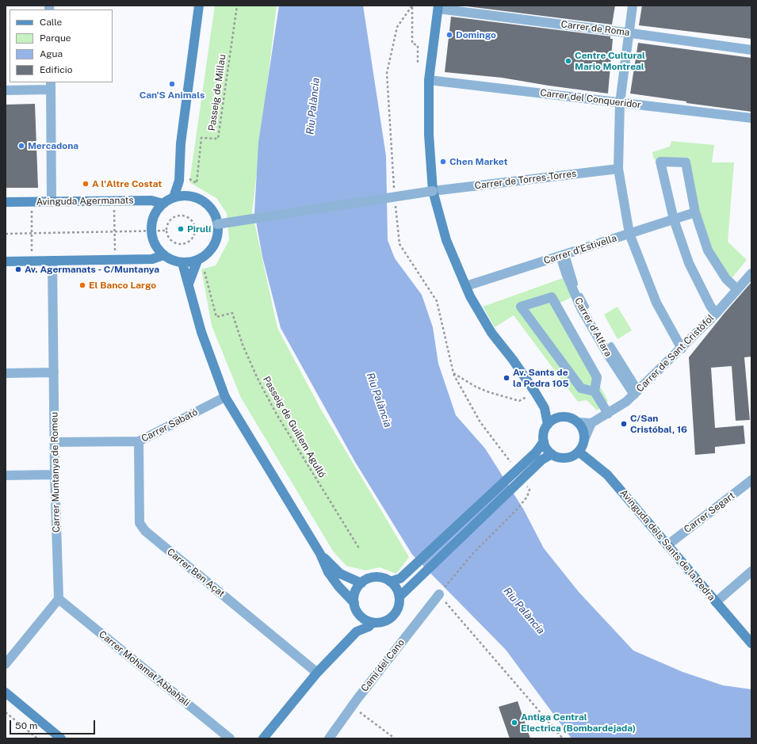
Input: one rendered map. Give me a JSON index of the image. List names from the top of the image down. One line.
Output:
{"streets":{"street":["Carrer de Roma","Carrer del Conqueridor","Carrer de Torres-Torres","Avinguda Agermanats","Carrer d'Estivella","Carrer d'Alfara","Carrer de Sant Cristòfol","Carrer Sabató","Carrer Muntanya de Romeu","Carrer Segart","Avinguda dels Sants de la Pedra","Carrer Ben Açat","Camí del Cano","Carrer Mohamat Abbahali"],"path":["Passeig de Millau","Passeig de Guillem Agulló"]},"crossings":[["Carrer d'Estivella","Carrer d'Alfara"],["Carrer d'Alfara","Carrer de Sant Cristòfol"],["Carrer Sabató","Carrer Muntanya de Romeu"],["Carrer Sabató","Carrer Ben Açat"],["Carrer Muntanya de Romeu","Carrer Mohamat Abbahali"],["Carrer Segart","Avinguda dels Sants de la Pedra"]],"water":["Riu Palància"],"places":["Domingo","Centre Cultural Mario Montreal","Can'S Animals","Mercadona","Chen Market","A l'Altre Costat","Pirulí","Av. Agermanats - C/Muntanya","El Banco Largo","Av. Sants de la Pedra 105","C/San Cristóbal, 16","Antiga Central Electrica (Bombardejada)"],"legend":["Calle","Parque","Agua","Edificio"],"scale_bar":"50 m"}
